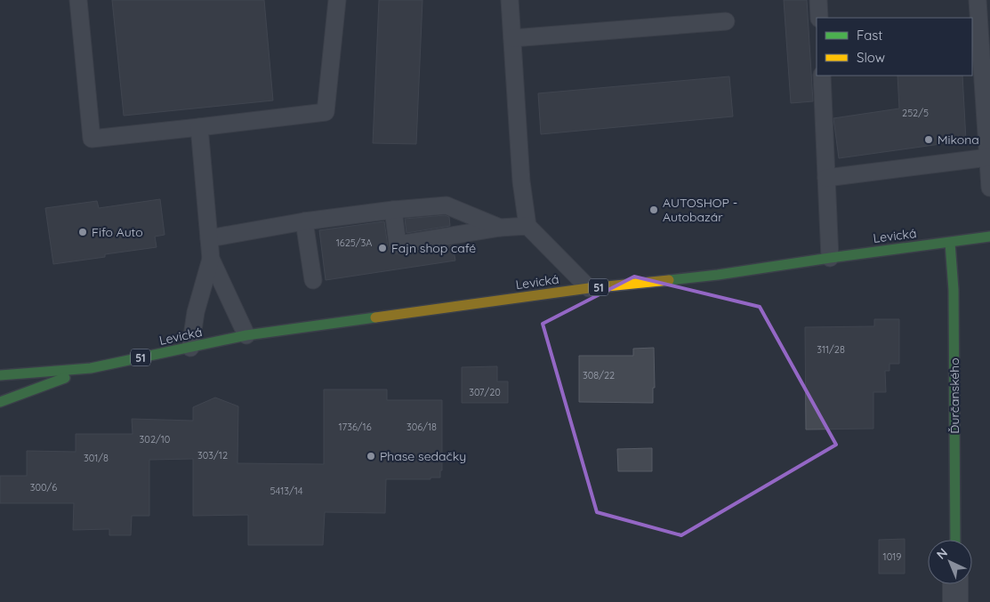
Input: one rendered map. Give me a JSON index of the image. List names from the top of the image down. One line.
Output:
{"streets":{"main road":["Levická","51","Ďurčanského"]},"crossings":[["Levická","Ďurčanského"]],"places":["Mikona","AUTOSHOP - Autobazár","Fifo Auto","Fajn shop café","Phase sedačky"],"house_numbers":["252/5","1625/3A","311/28","308/22","307/20","1736/16","306/18","302/10","303/12","301/8","300/6","5413/14","1019"],"legend":["Fast","Slow"],"north":"top left"}
